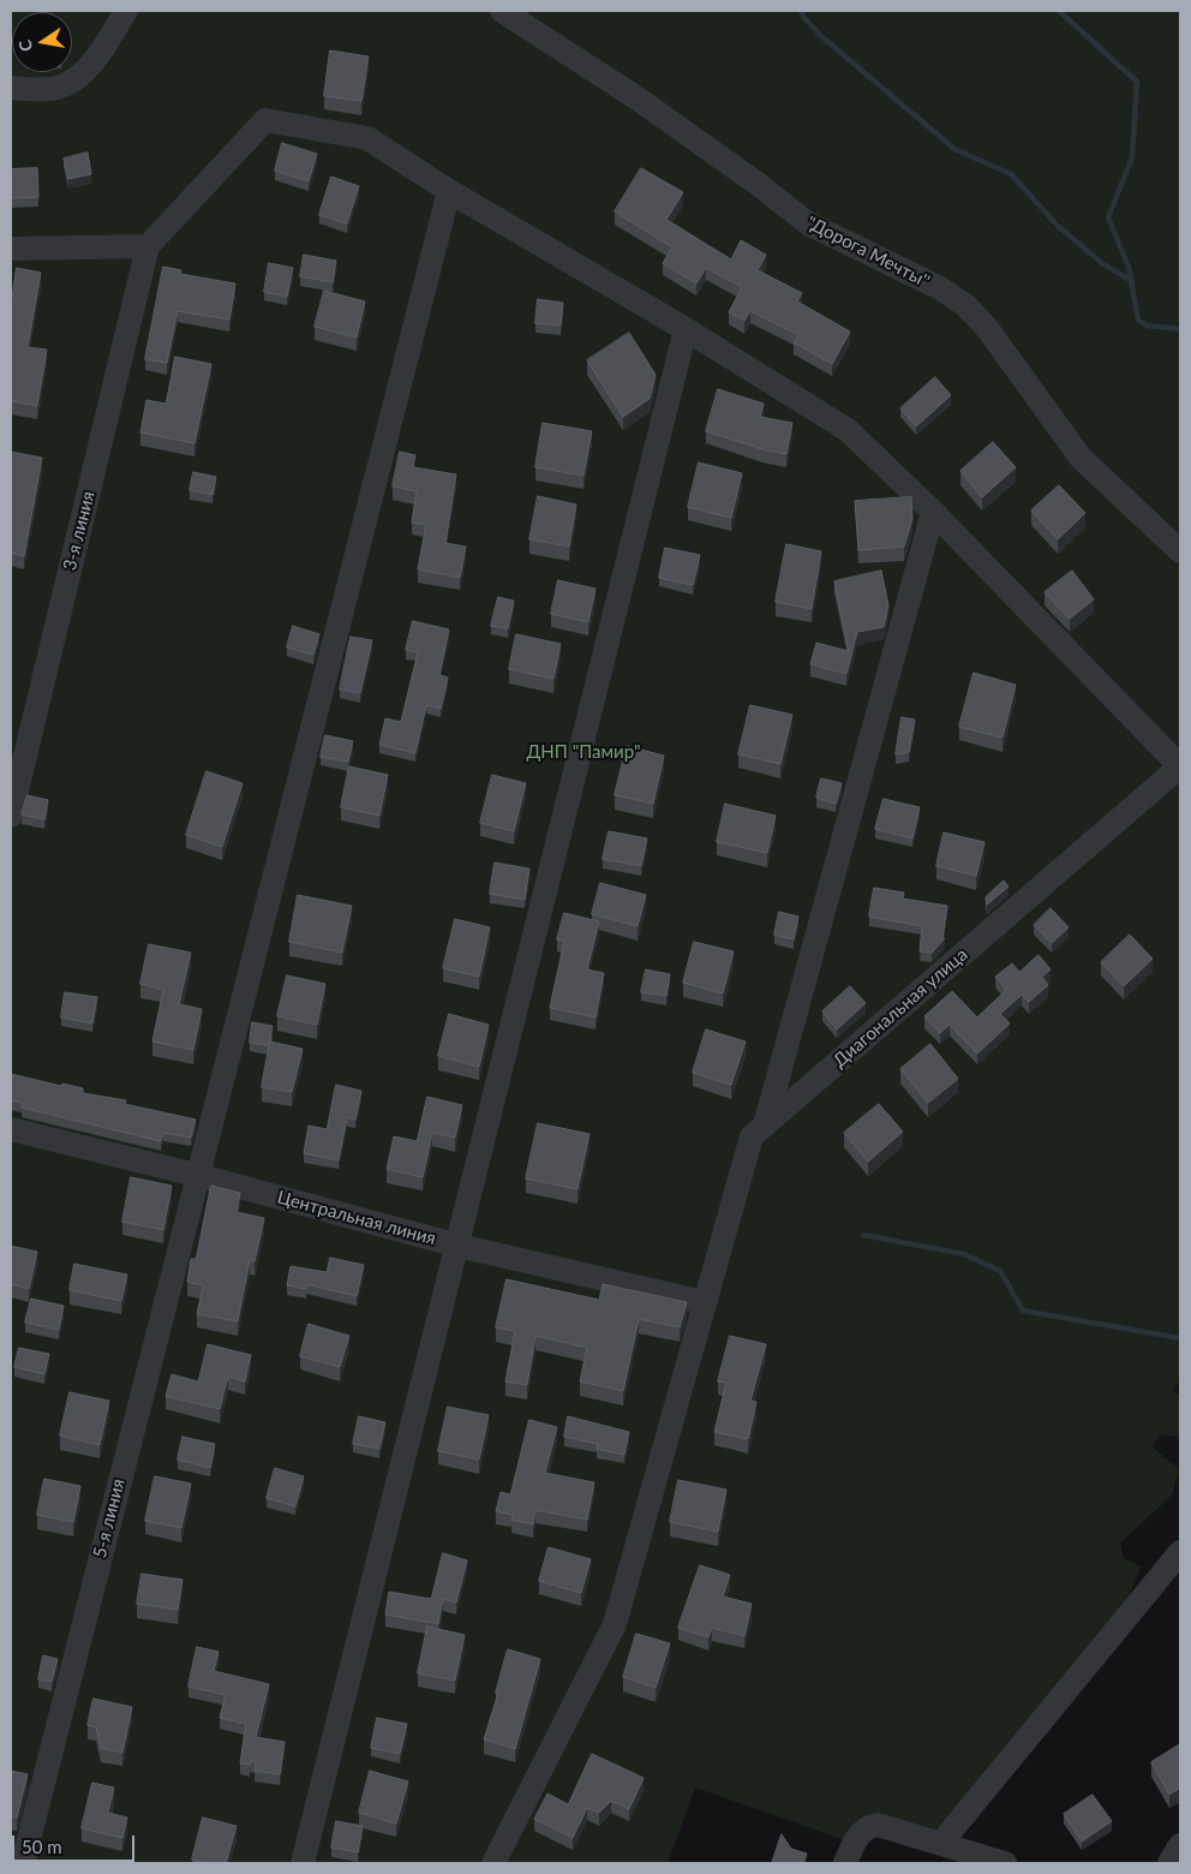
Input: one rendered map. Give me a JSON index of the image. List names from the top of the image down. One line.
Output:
{"streets":{"street":["\"Дорога Мечты''","3-я линия","Диагональная улица","Центральная линия","5-я линия"]},"crossings":[["Диагональная улица","Центральная линия"],["Центральная линия","5-я линия"]],"parks":["ДНП \"Памир\""],"scale_bar":"50 m","north":"left"}
